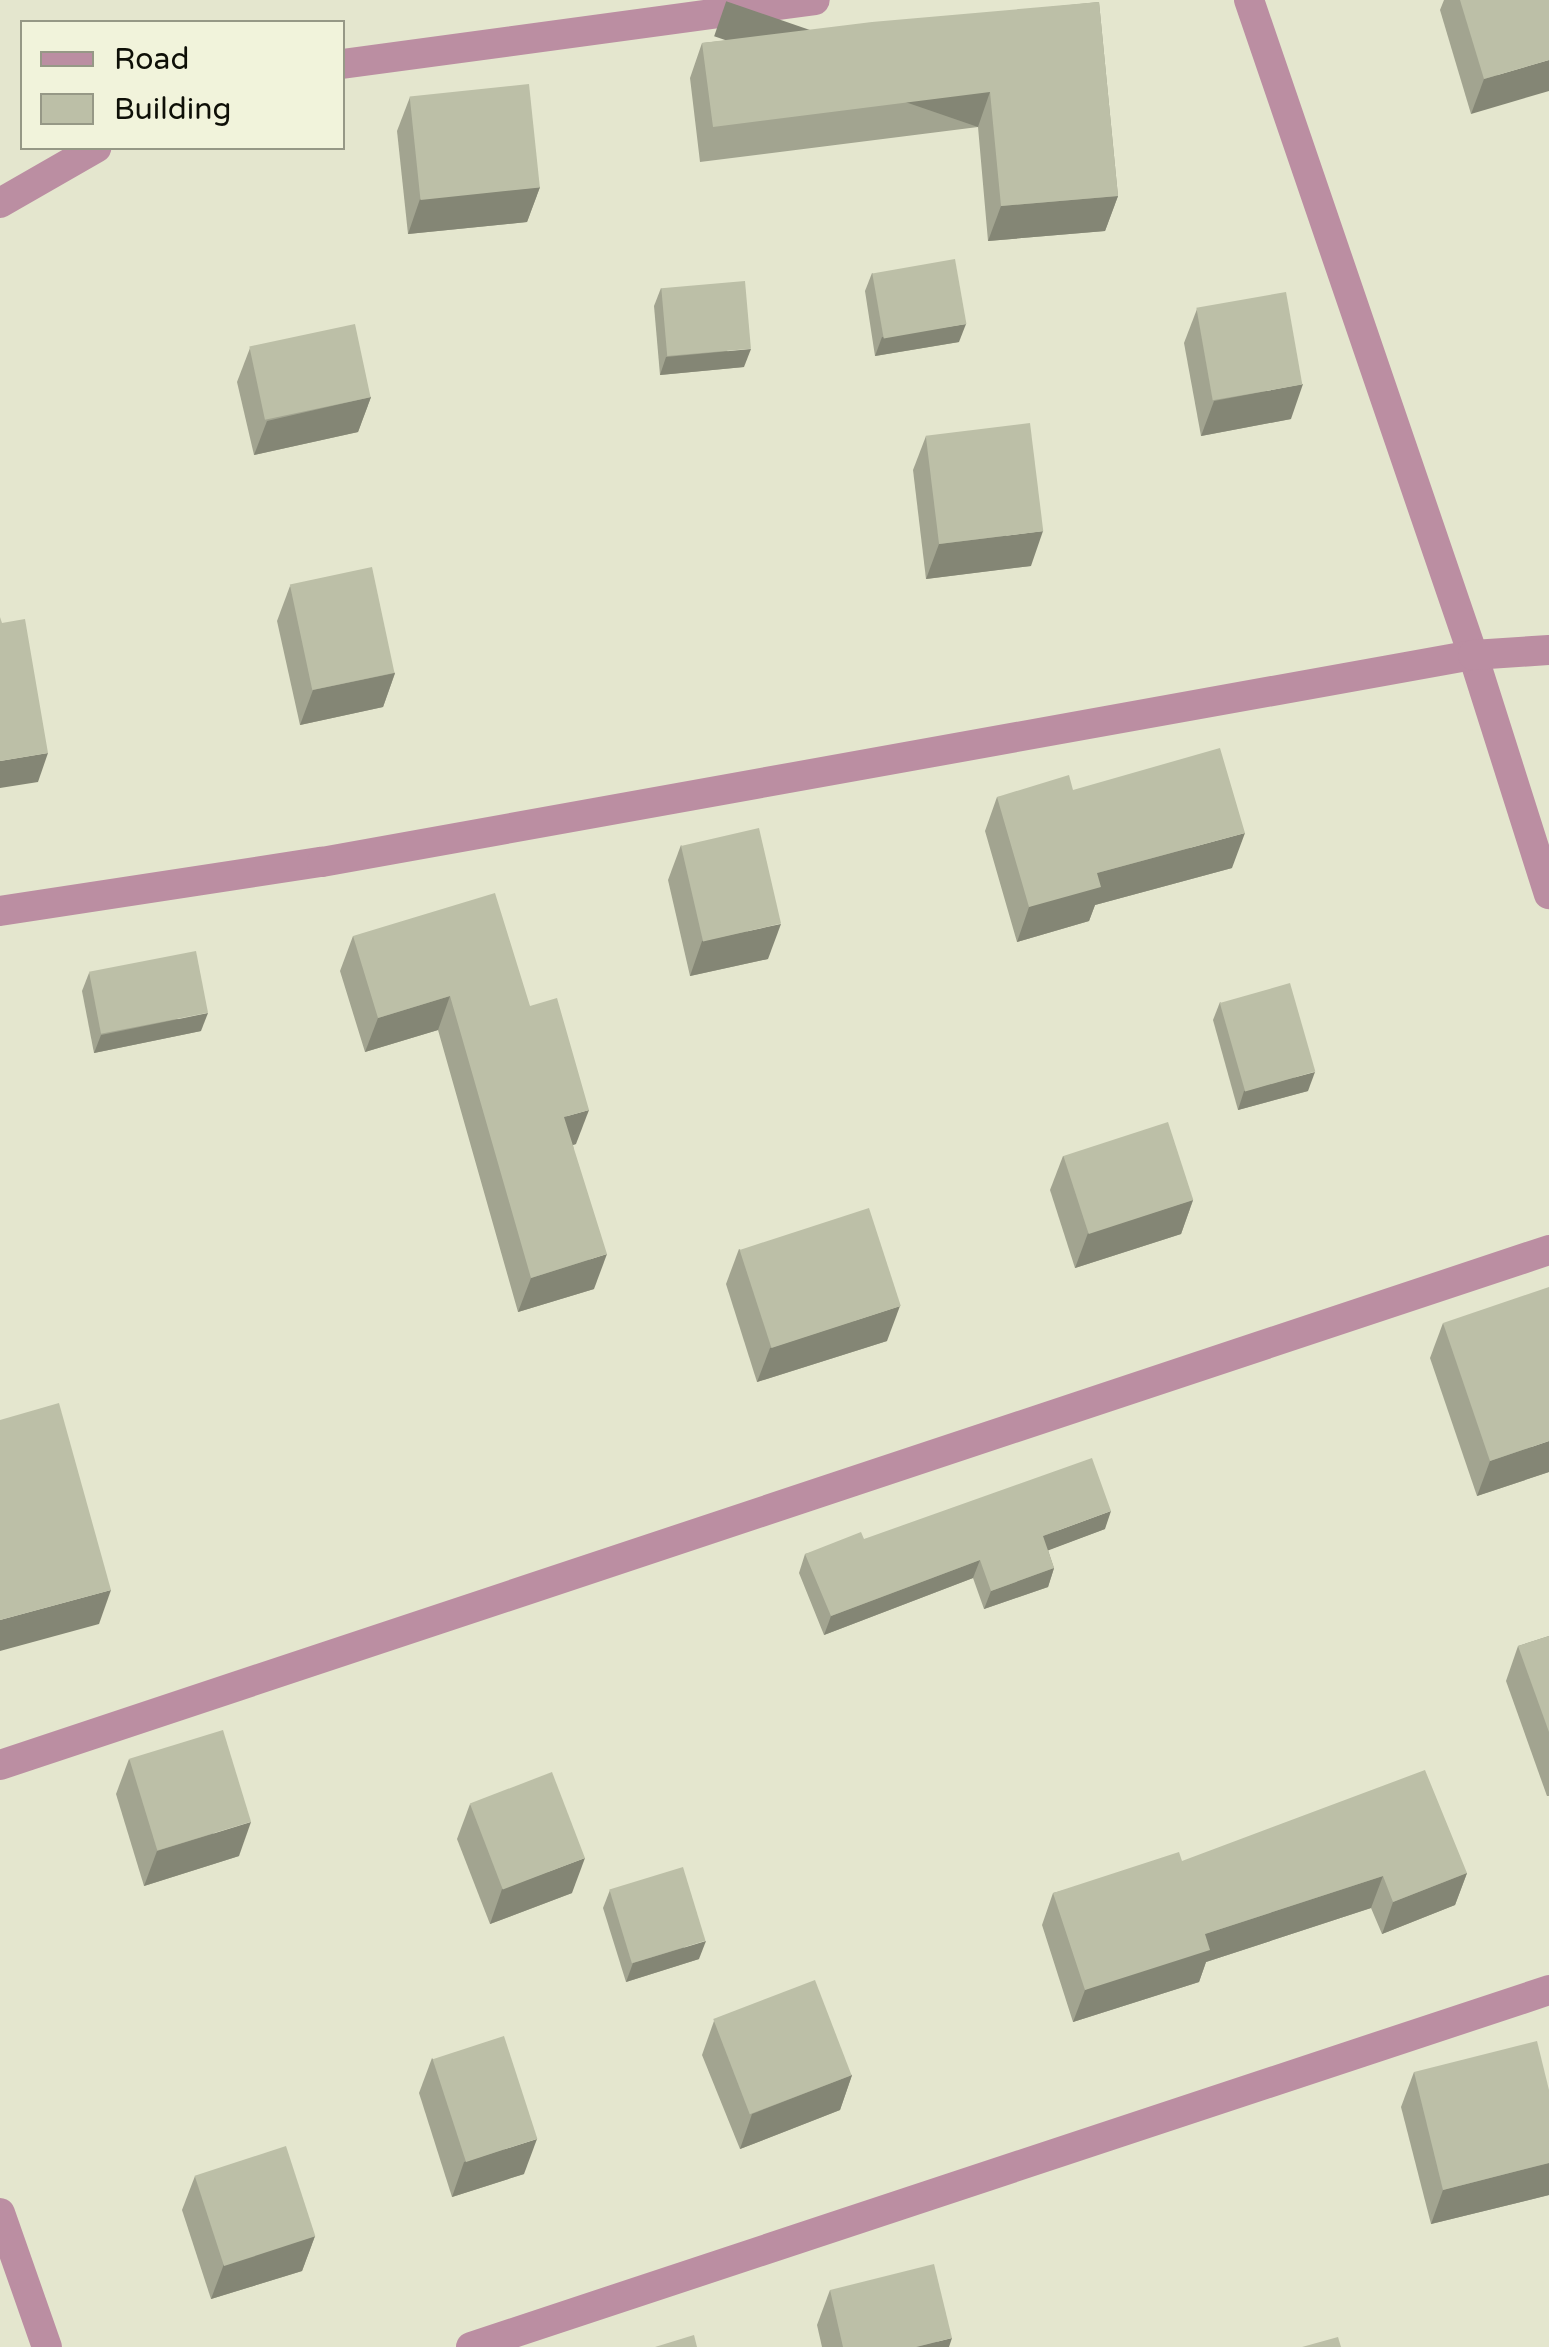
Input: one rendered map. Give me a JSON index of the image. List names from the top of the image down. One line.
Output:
{"legend":["Road","Building"]}
